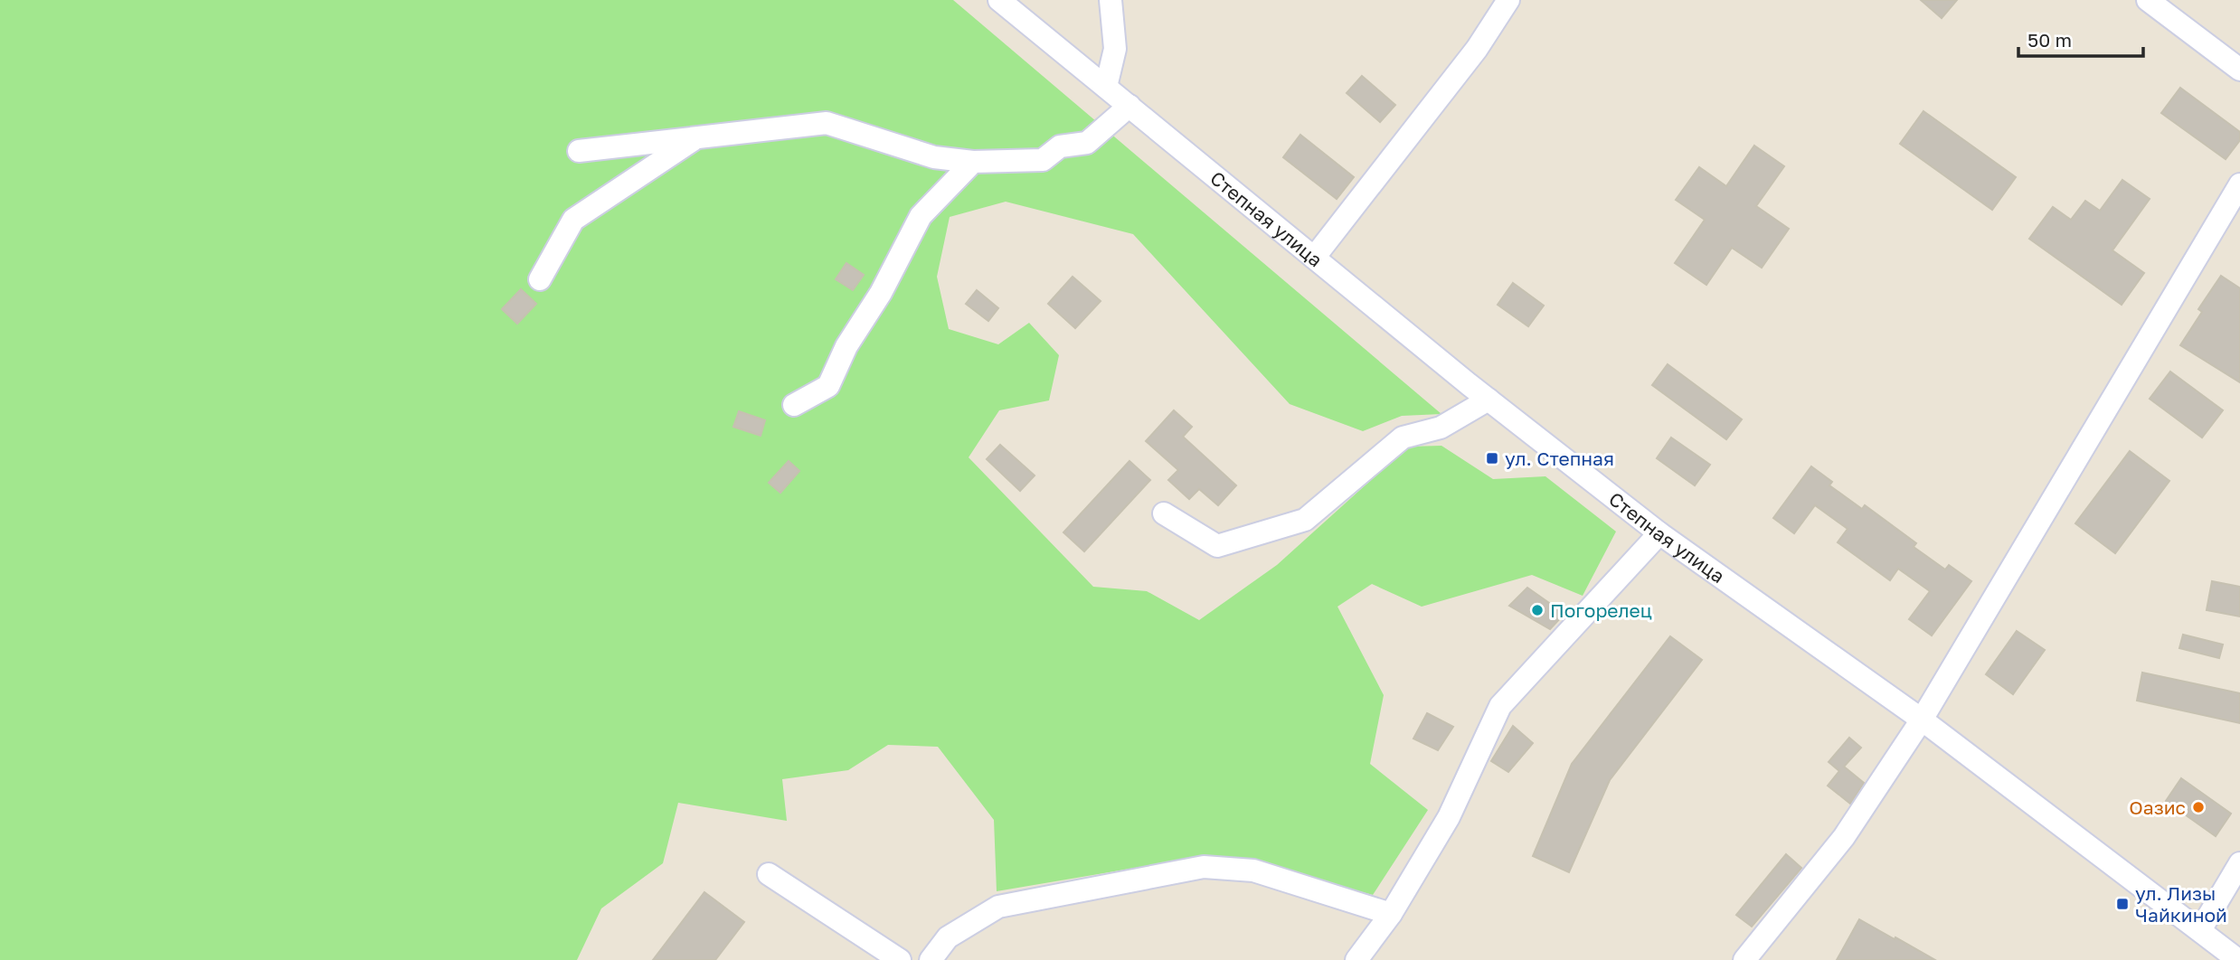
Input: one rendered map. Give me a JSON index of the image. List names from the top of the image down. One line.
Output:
{"streets":{"street":["Степная улица"]},"places":{"transit":["ул. Степная","ул. Лизы Чайкиной"],"other":["Погорелец","Оазис"]},"scale_bar":"50 m"}
